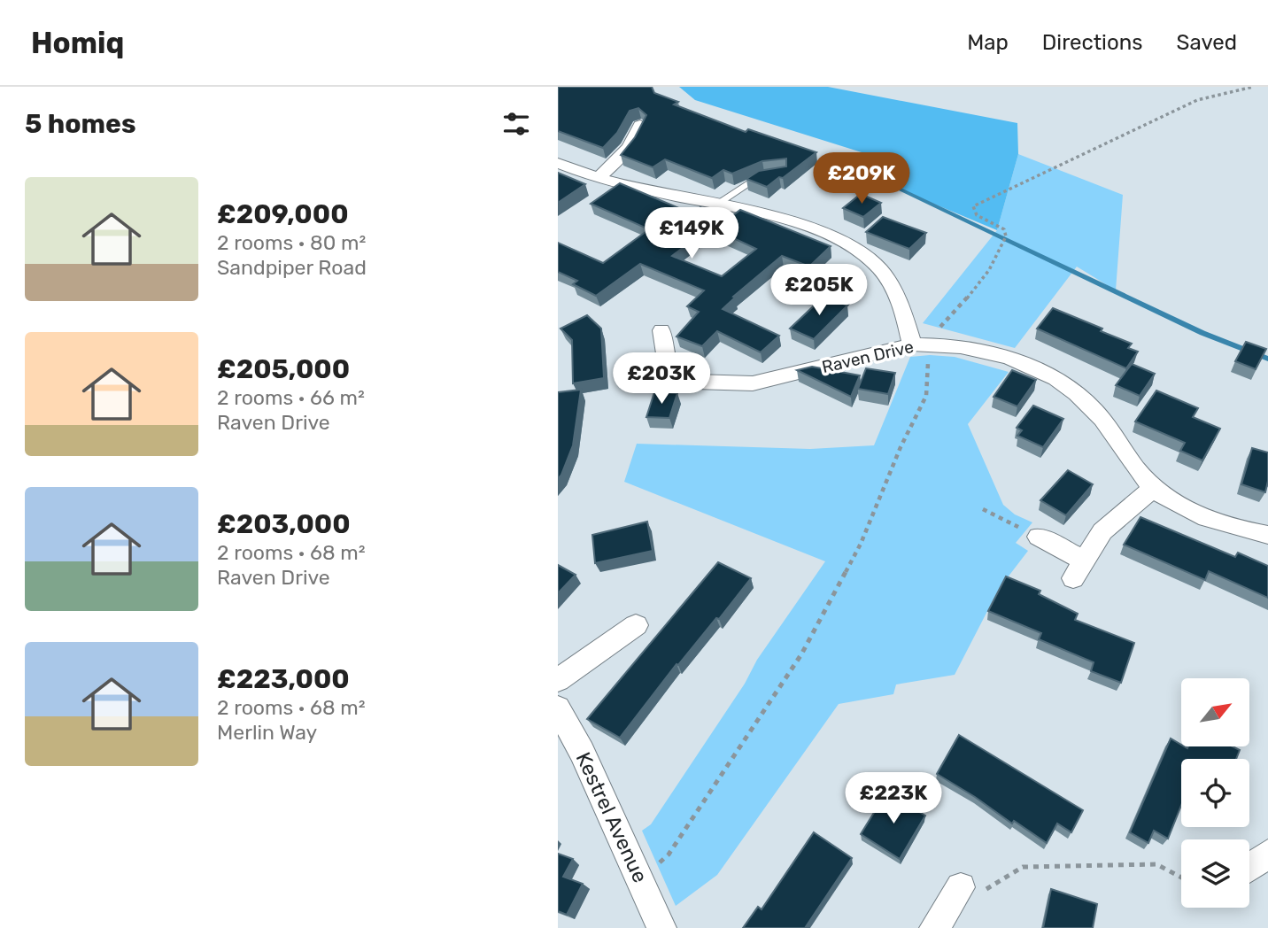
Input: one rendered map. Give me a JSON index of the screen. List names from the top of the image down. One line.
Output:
{"streets":{"street":["Raven Drive","Kestrel Avenue"]},"north":"top right","page":{"header":"Homiq","nav":["Map","Directions","Saved"],"heading":"5 homes","price":["£209K","£149K","£205K","£203K","£223K"],"list":[{"name":"£209,000","note":"2 rooms · 80 m² · Sandpiper Road"},{"name":"£205,000","note":"2 rooms · 66 m² · Raven Drive"},{"name":"£203,000","note":"2 rooms · 68 m² · Raven Drive"},{"name":"£223,000","note":"2 rooms · 68 m² · Merlin Way"}]}}
